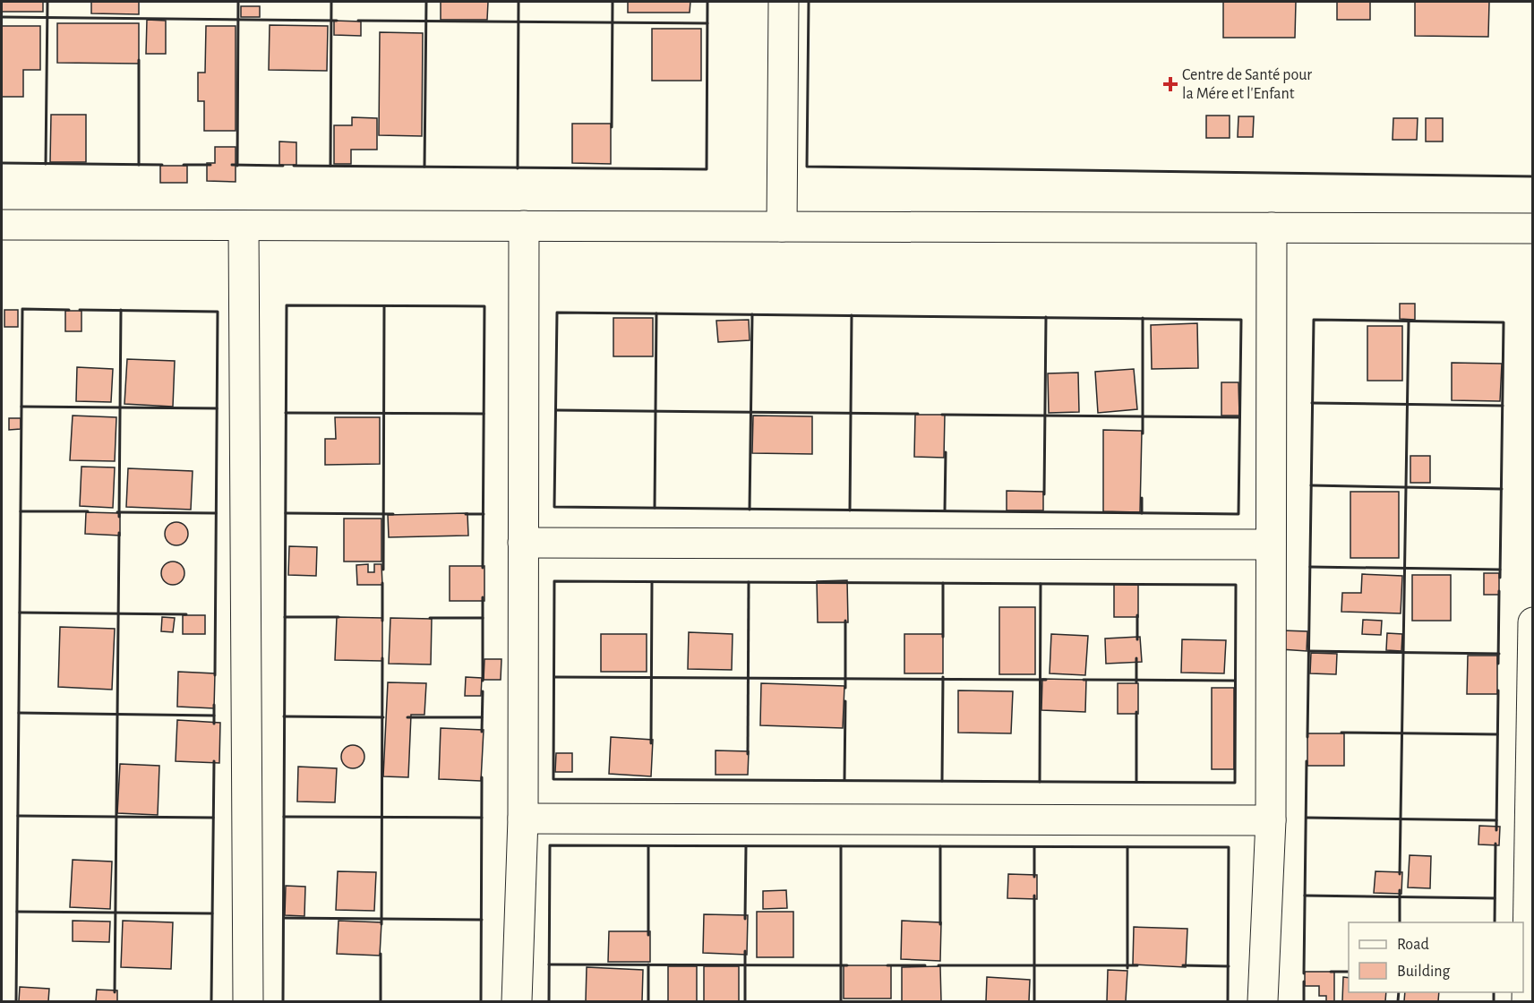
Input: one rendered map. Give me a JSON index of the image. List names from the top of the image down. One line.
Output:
{"places":{"health":["Centre de Santé pour la Mére et l'Enfant"]},"legend":["Road","Building"]}
